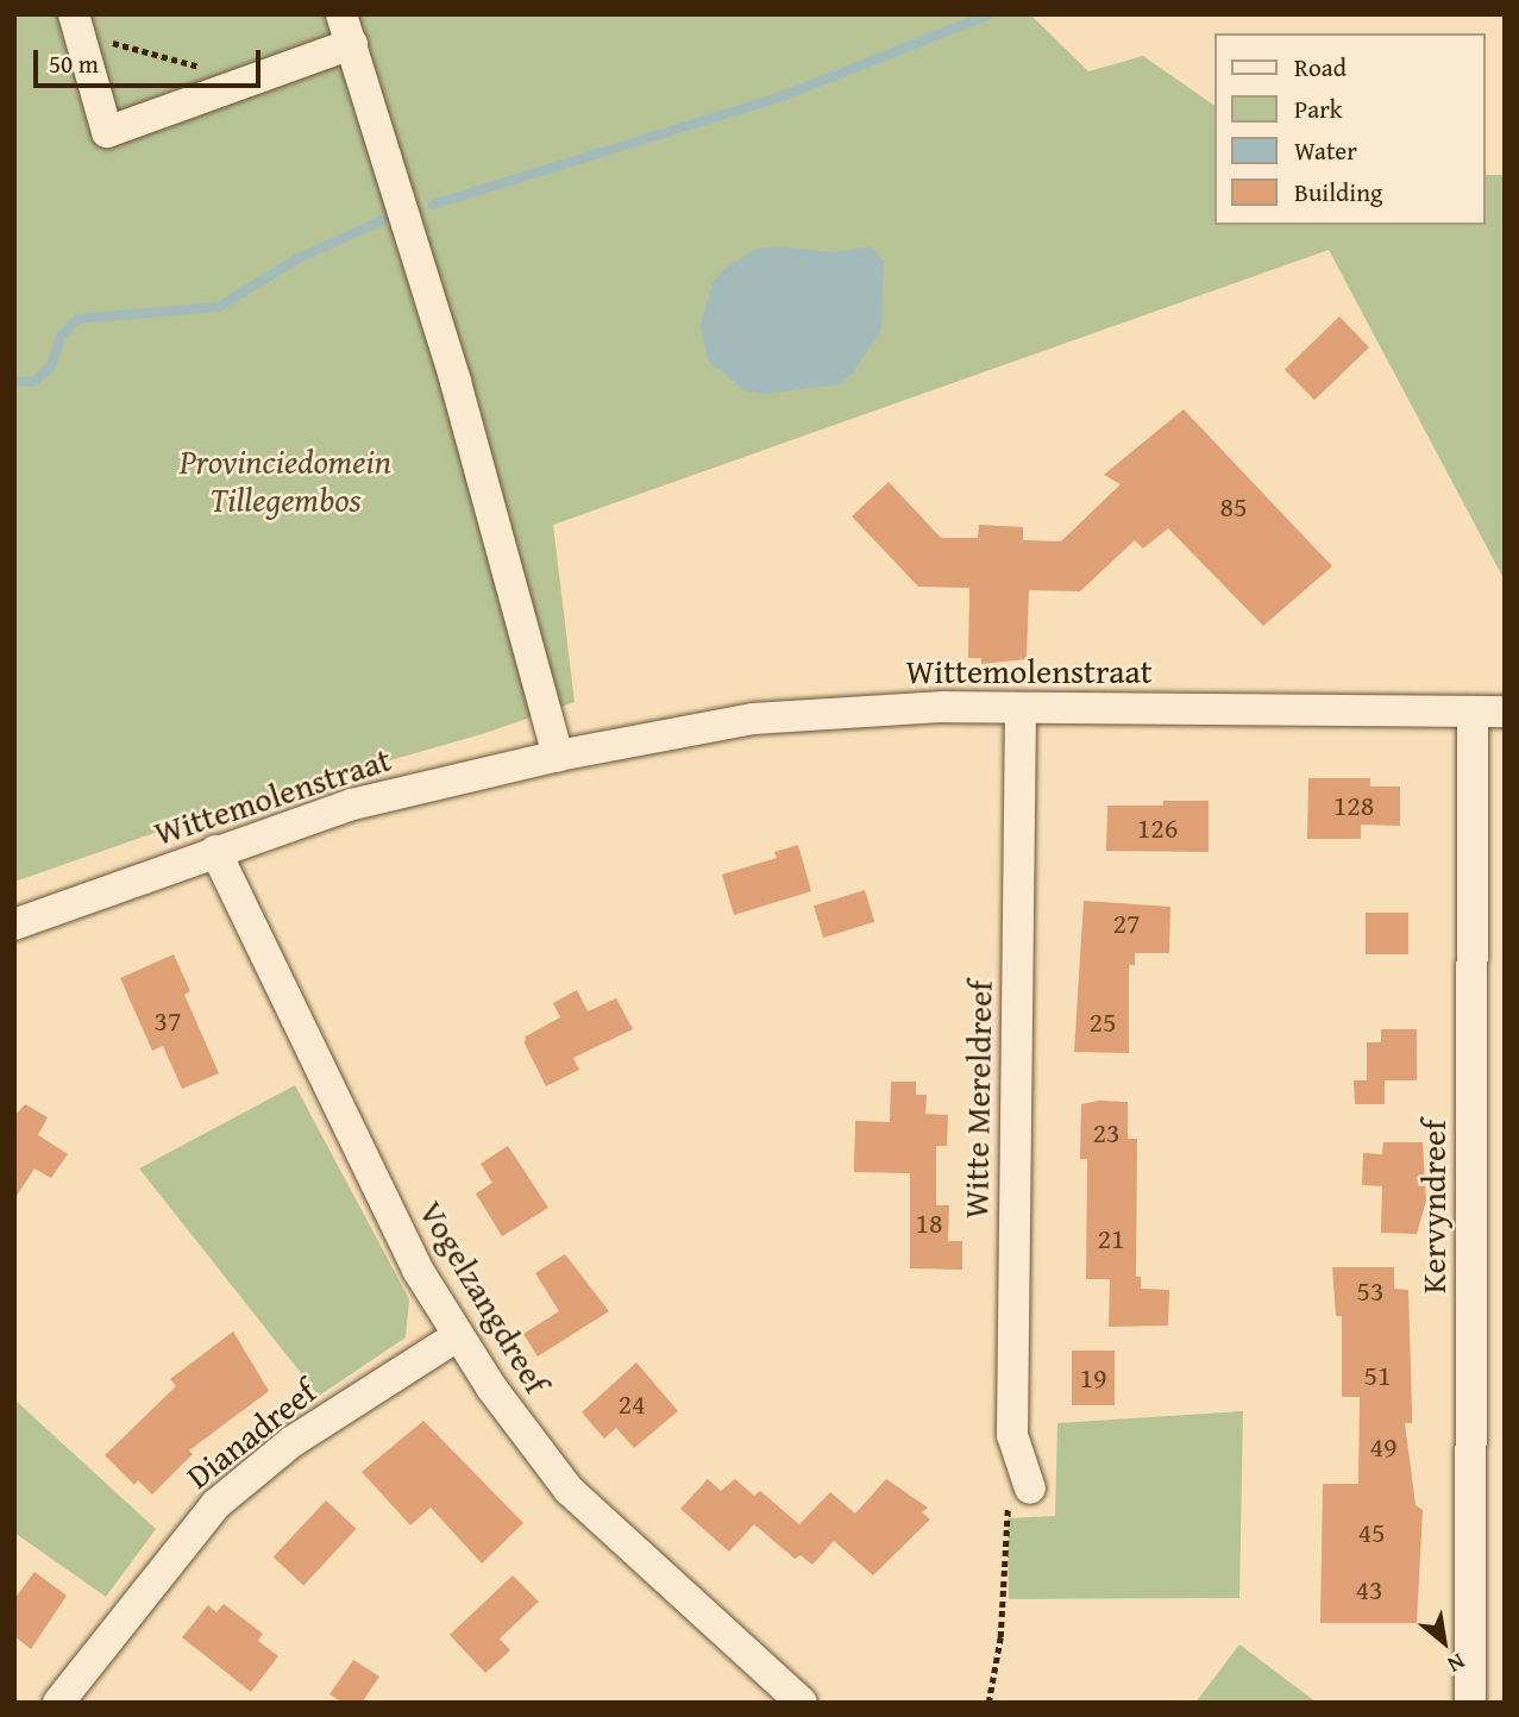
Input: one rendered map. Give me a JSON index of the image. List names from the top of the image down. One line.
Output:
{"streets":{"street":["Wittemolenstraat","Witte Mereldreef","Kervyndreef","Vogelzangdreef","Dianadreef"]},"crossings":[["Wittemolenstraat","Witte Mereldreef"],["Wittemolenstraat","Kervyndreef"],["Wittemolenstraat","Vogelzangdreef"],["Vogelzangdreef","Dianadreef"]],"parks":["Provinciedomein Tillegembos"],"house_numbers":["85","128","126","27","37","25","23","18","21","53","51","19","24","49","45","43"],"legend":["Road","Park","Water","Building"],"scale_bar":"50 m","north":"bottom right"}
